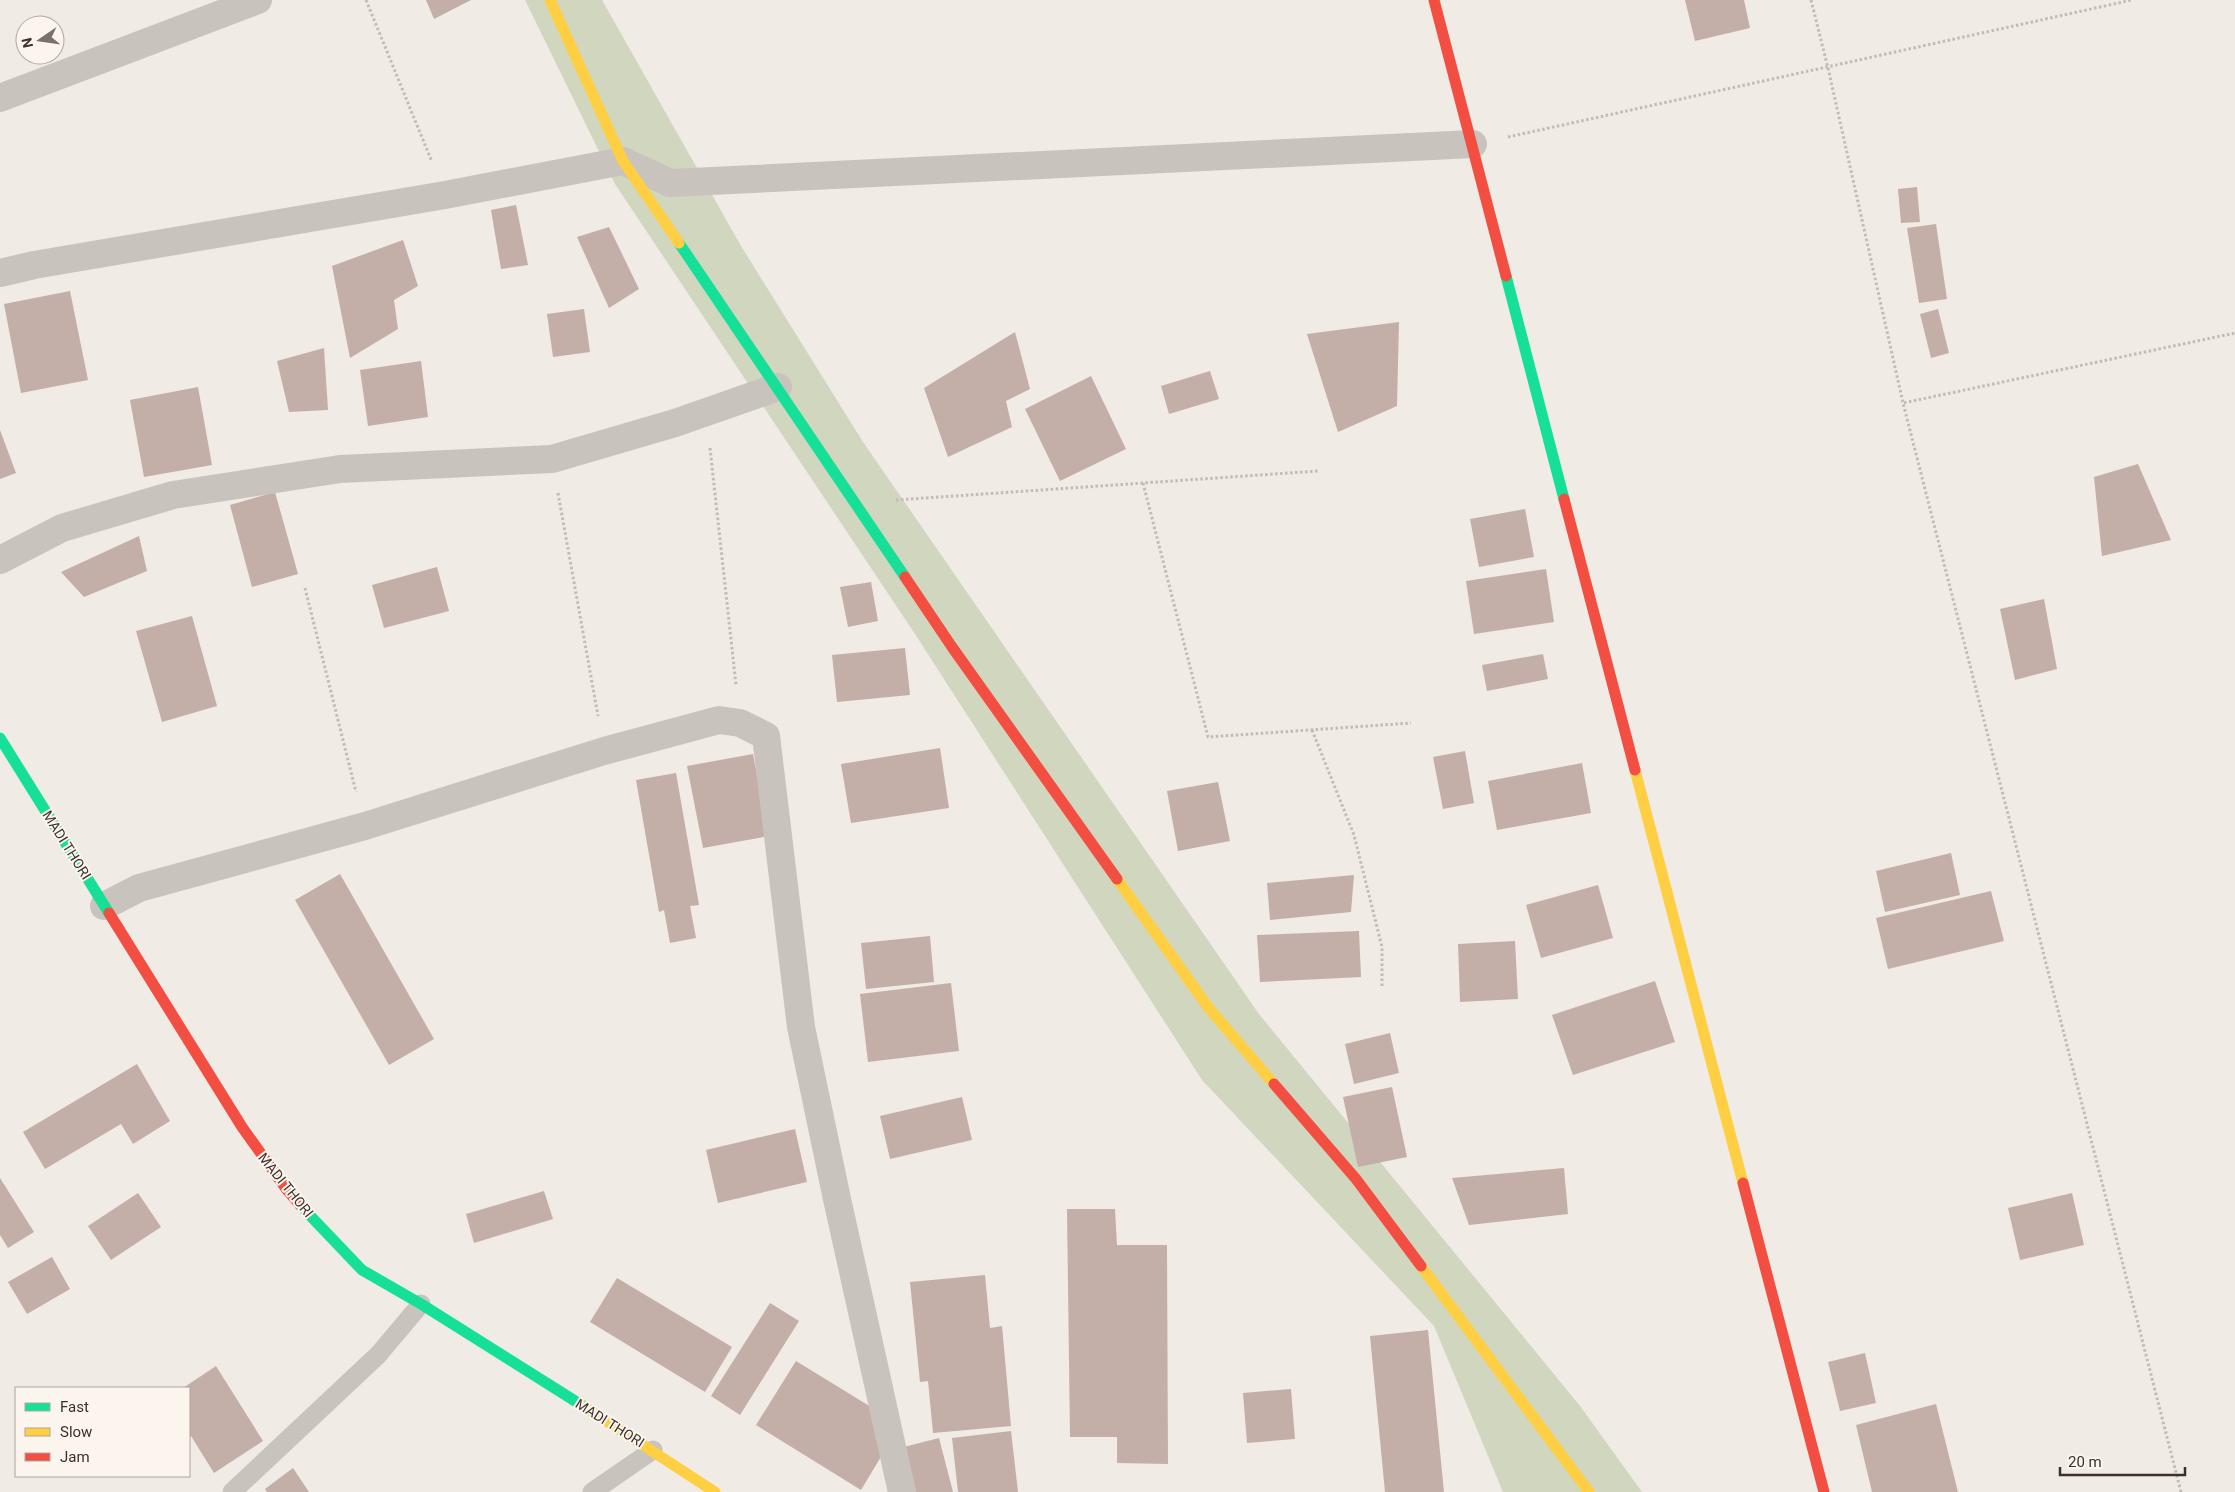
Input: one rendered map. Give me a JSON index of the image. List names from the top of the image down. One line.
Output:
{"streets":{"street":["MADI THORI"]},"legend":["Fast","Slow","Jam"],"scale_bar":"20 m","north":"left"}
